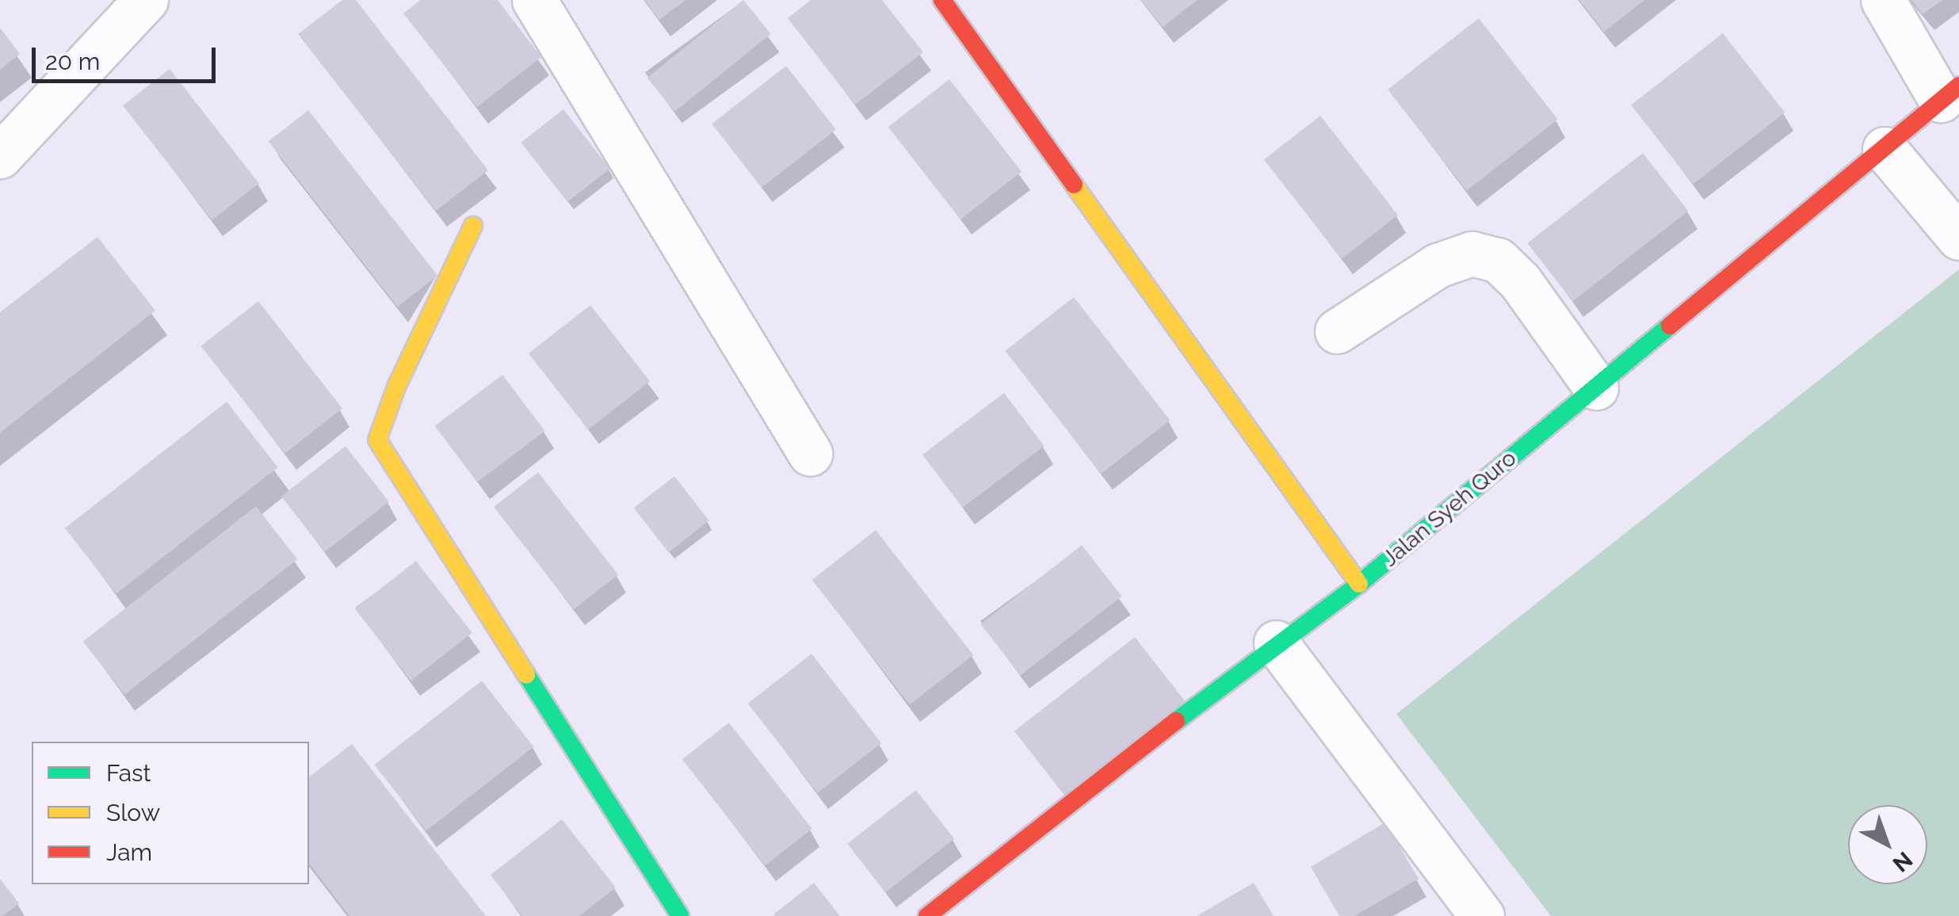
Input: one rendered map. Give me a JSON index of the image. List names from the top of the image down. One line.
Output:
{"streets":{"street":["Jalan Syeh Quro"]},"legend":["Fast","Slow","Jam"],"scale_bar":"20 m","north":"bottom right"}
